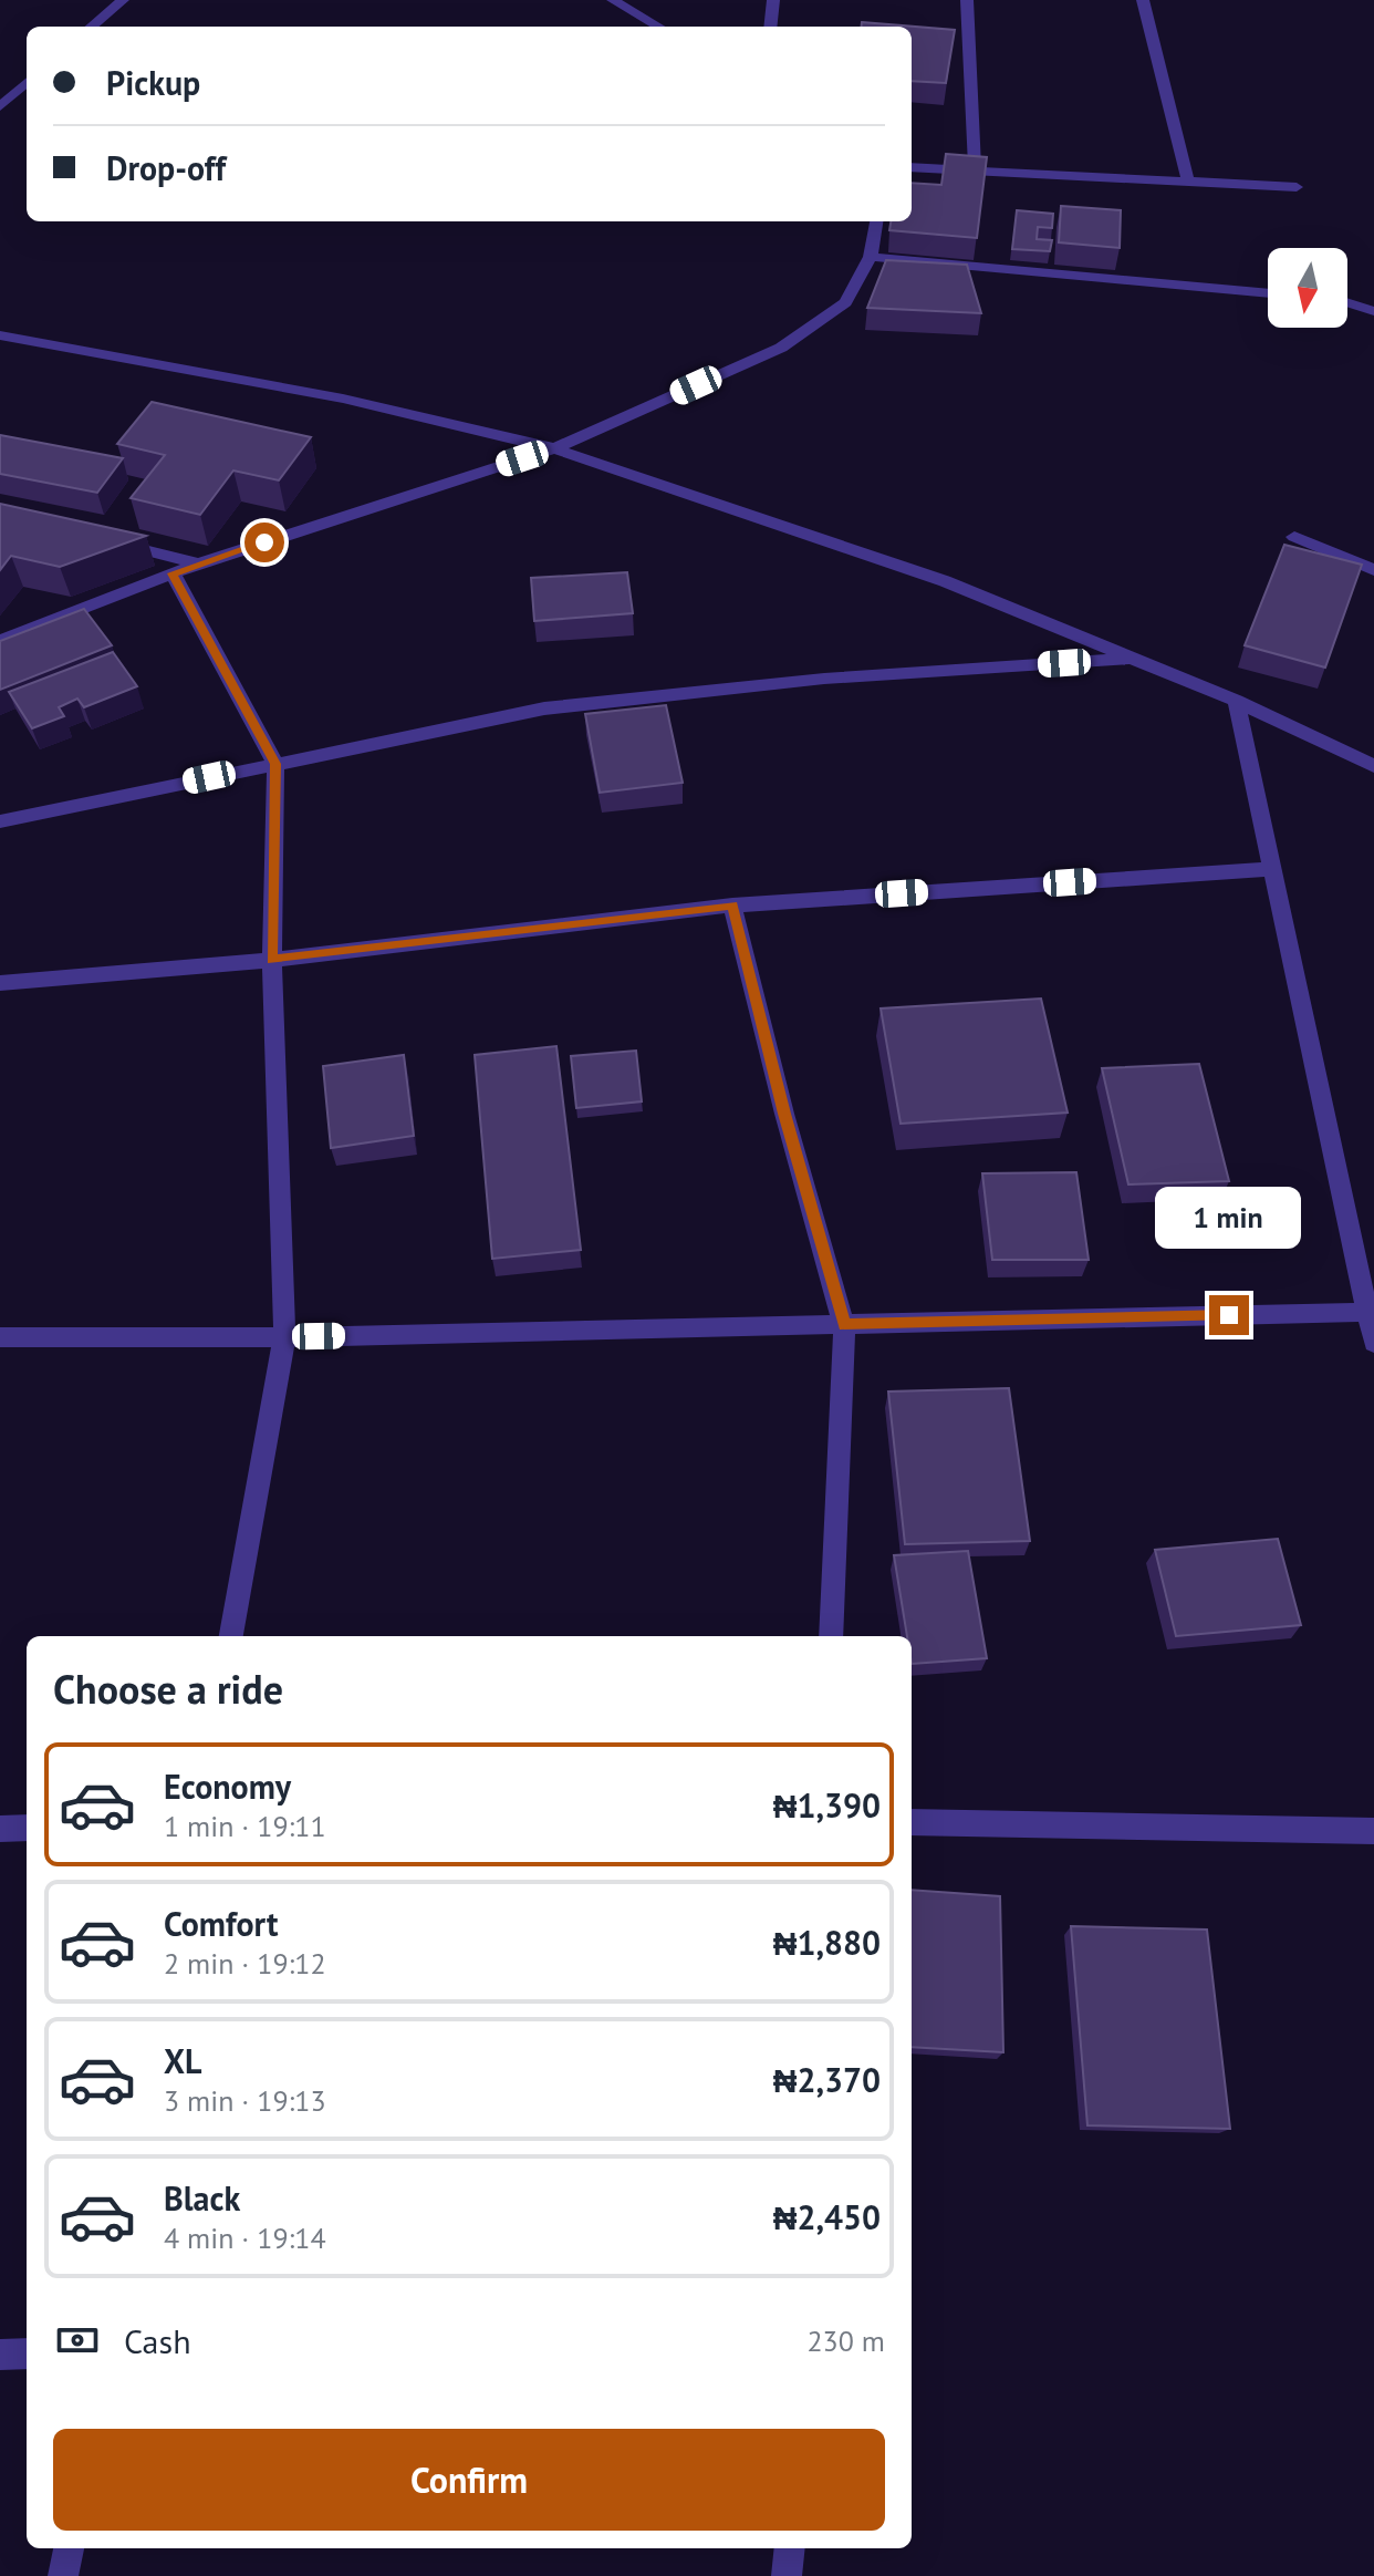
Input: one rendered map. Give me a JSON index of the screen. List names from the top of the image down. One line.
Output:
{"north":"bottom","page":{"banner":["Pickup","Drop-off"],"bubble":"1 min","heading":"Choose a ride","list":[{"name":"Economy","note":"1 min · 19:11","value":"₦1,390"},{"name":"Comfort","note":"2 min · 19:12","value":"₦1,880"},{"name":"XL","note":"3 min · 19:13","value":"₦2,370"},{"name":"Black","note":"4 min · 19:14","value":"₦2,450"}],"pay":["Cash","230 m"],"buttons":"Confirm"}}
